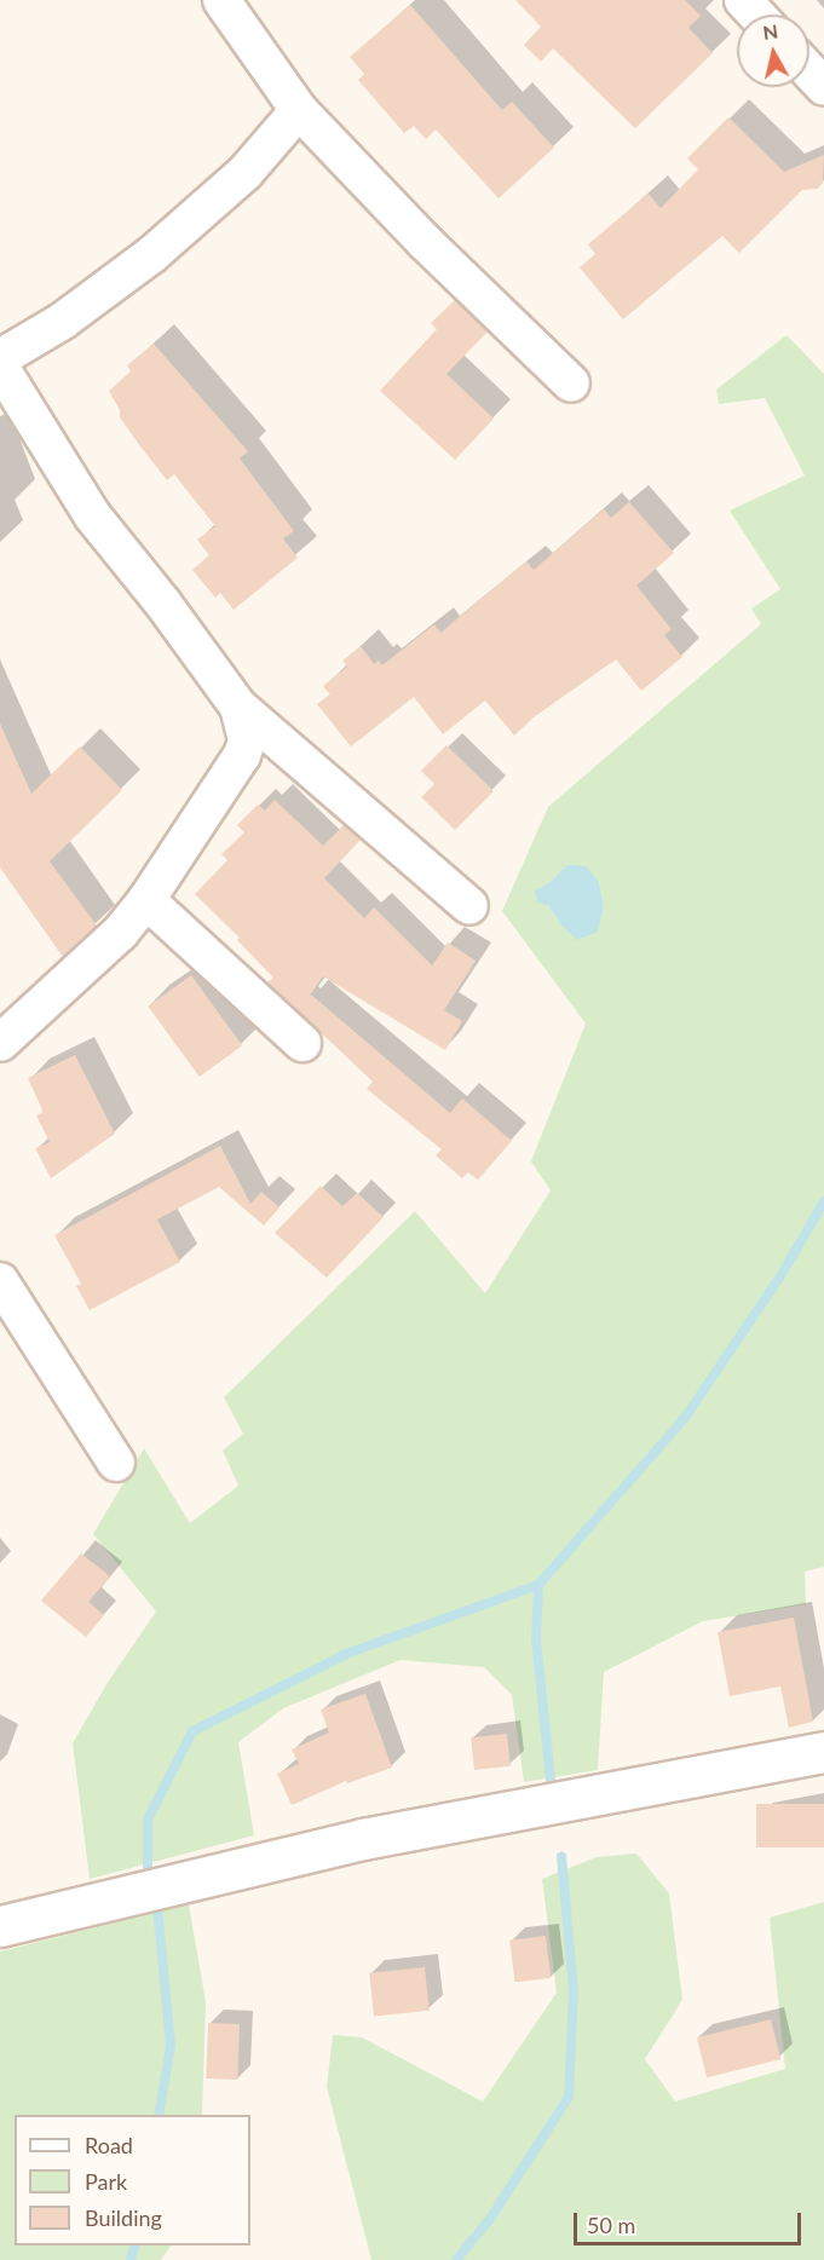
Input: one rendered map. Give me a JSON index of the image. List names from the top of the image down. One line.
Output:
{"legend":["Road","Park","Building"],"scale_bar":"50 m","north":"top"}
